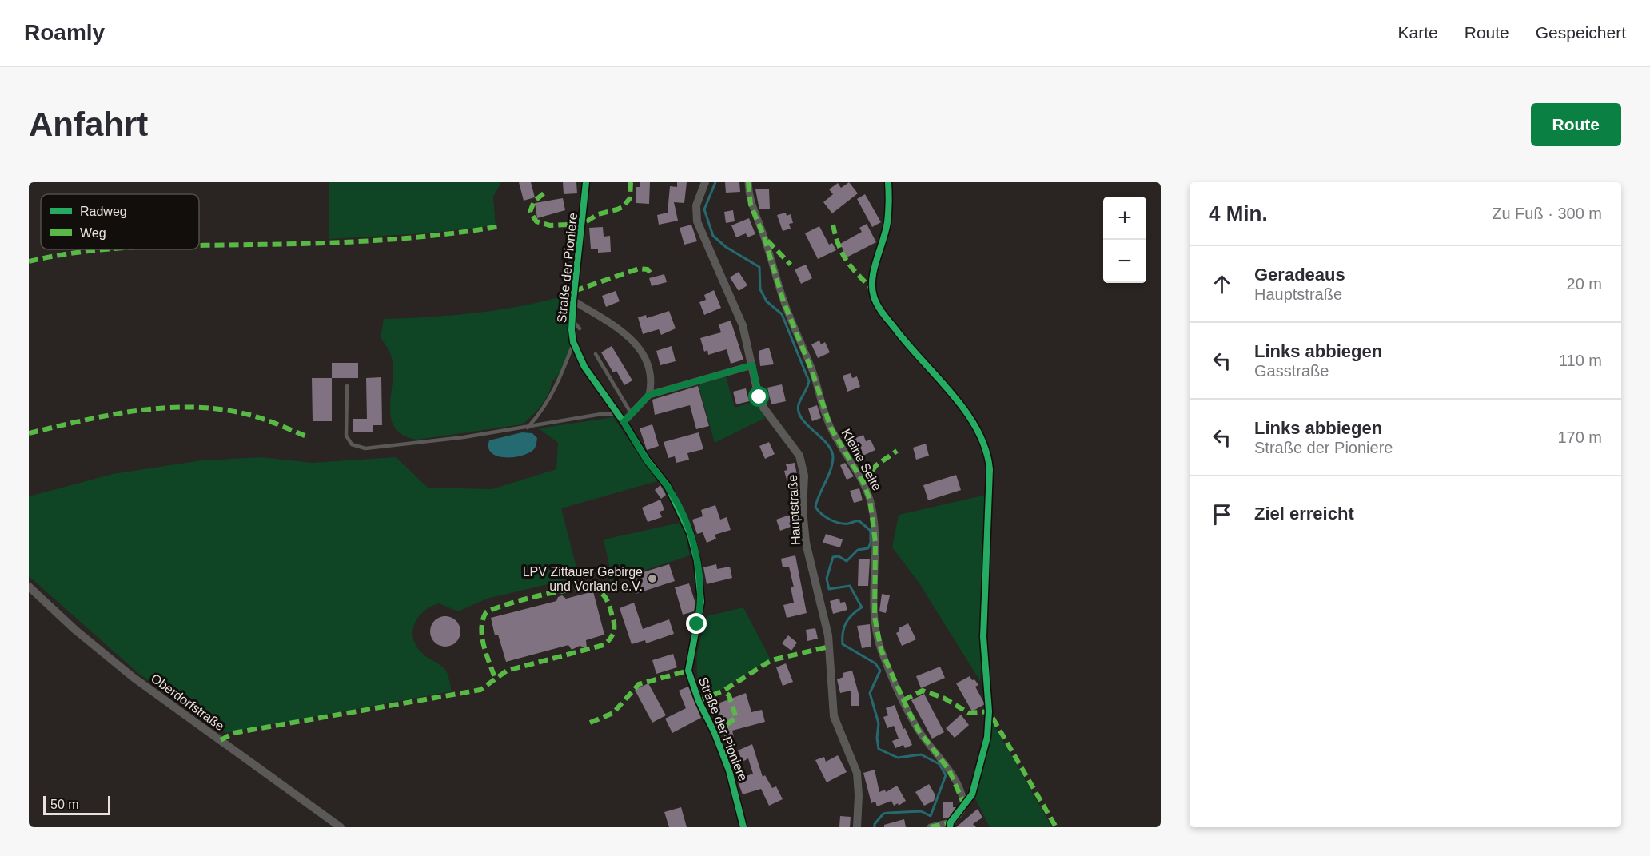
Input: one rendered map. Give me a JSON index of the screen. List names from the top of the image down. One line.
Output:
{"streets":{"street":["Straße der Pioniere","Kleine Seite","Hauptstraße","Oberdorfstraße"]},"places":["LPV Zittauer Gebirge und Vorland e.V."],"legend":["Radweg","Weg"],"scale_bar":"50 m","page":{"header":"Roamly","nav":["Karte","Route","Gespeichert"],"buttons":"Route","title":"Anfahrt","heading":["4 Min.","Zu Fuß · 300 m"],"map_buttons":["+","−"],"list":[["Geradeaus","Hauptstraße","20 m"],["Links abbiegen","Gasstraße","110 m"],["Links abbiegen","Straße der Pioniere","170 m"],"Ziel erreicht"],"scale":"50 m"}}
